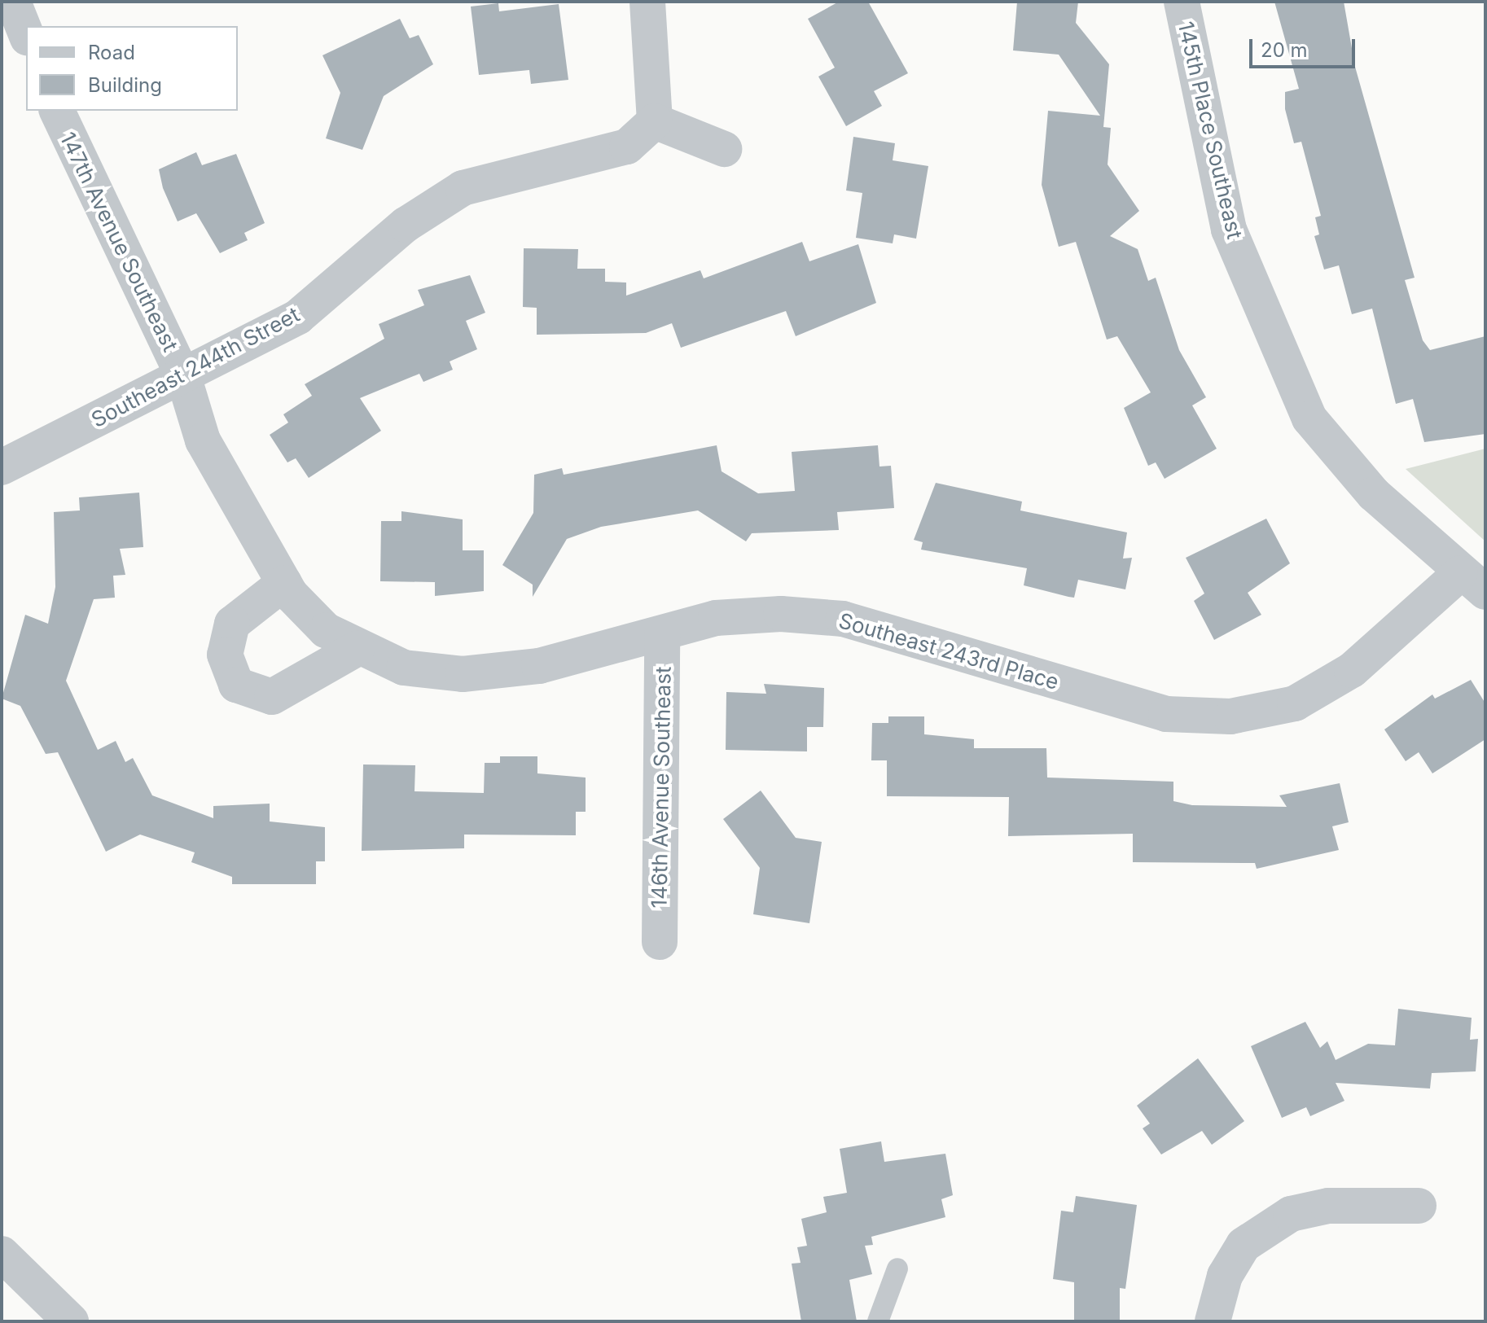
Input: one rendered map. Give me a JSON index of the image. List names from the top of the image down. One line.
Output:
{"streets":{"street":["145th Place Southeast","147th Avenue Southeast","Southeast 244th Street","Southeast 243rd Place","146th Avenue Southeast"]},"crossings":[["145th Place Southeast","Southeast 243rd Place"],["147th Avenue Southeast","Southeast 244th Street"],["147th Avenue Southeast","Southeast 243rd Place"],["Southeast 243rd Place","146th Avenue Southeast"]],"legend":["Road","Building"],"scale_bar":"20 m"}
